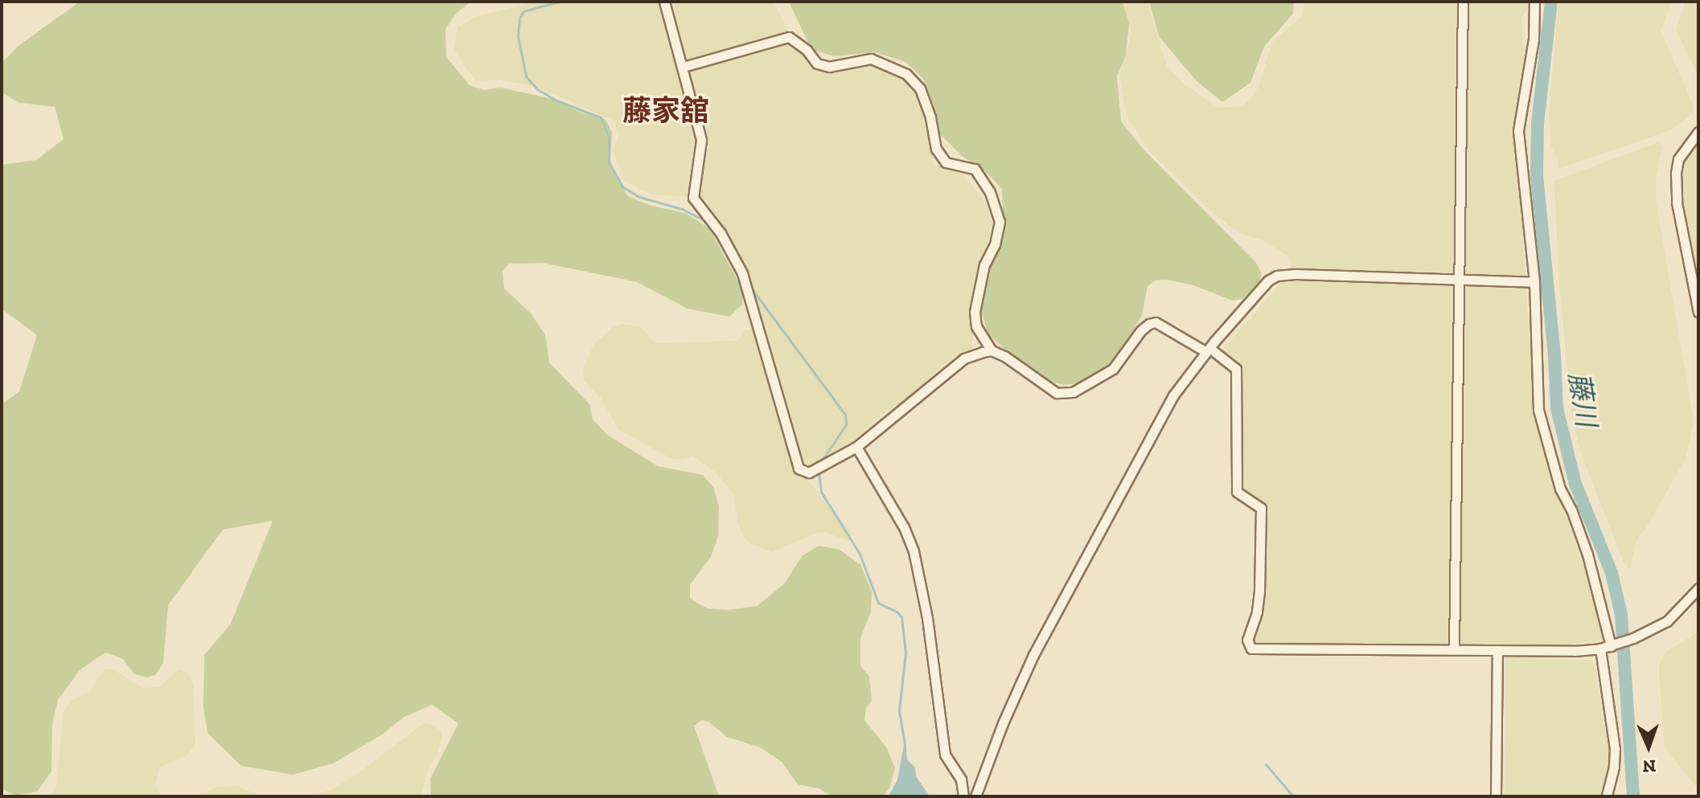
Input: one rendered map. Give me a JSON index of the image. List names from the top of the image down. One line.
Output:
{"districts":["藤家舘"],"water":["藤川"],"north":"bottom"}
